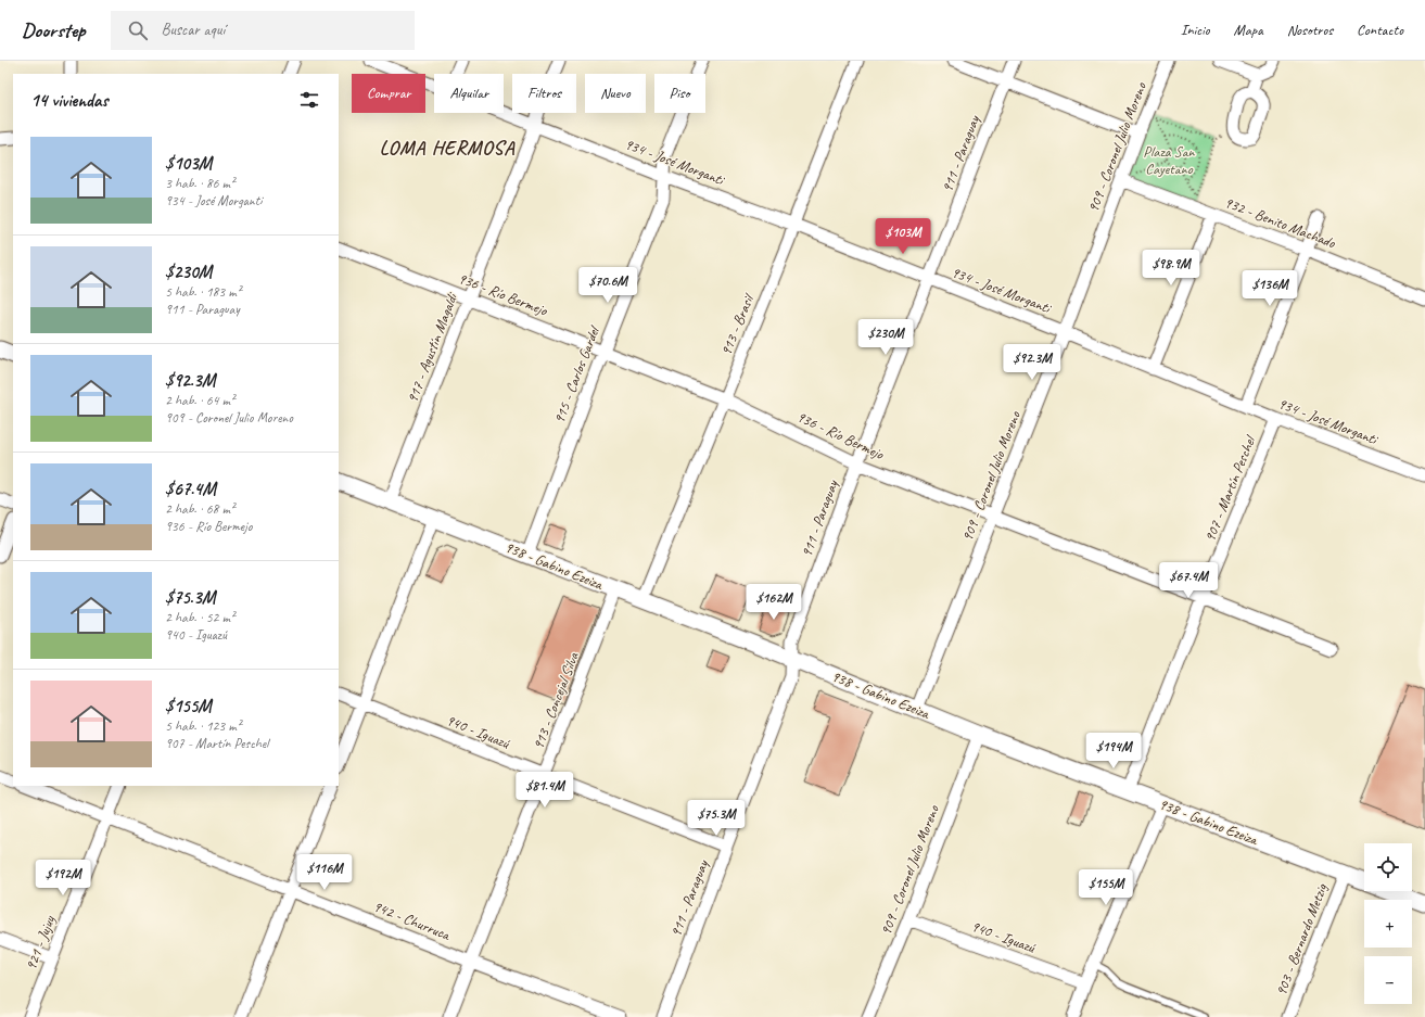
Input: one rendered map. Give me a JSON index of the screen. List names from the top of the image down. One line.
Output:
{"streets":{"street":["909 - Coronel Julio Moreno","911 - Paraguay","934 - José Morganti","932 - Benito Machado","936 - Río Bermejo","913 - Brasil","917 - Agustín Magaldi","915 - Carlos Gardel","907 - Martín Peschel","938 - Gabino Ezeiza","913 - Concejal Silva","940 - Iguazú","942 - Churruca","903 - Bernardo Metzig","921 - Jujuy"]},"crossings":[["909 - Coronel Julio Moreno","934 - José Morganti"],["909 - Coronel Julio Moreno","932 - Benito Machado"],["909 - Coronel Julio Moreno","936 - Río Bermejo"],["909 - Coronel Julio Moreno","938 - Gabino Ezeiza"],["909 - Coronel Julio Moreno","940 - Iguazú"],["911 - Paraguay","934 - José Morganti"],["911 - Paraguay","936 - Río Bermejo"],["911 - Paraguay","938 - Gabino Ezeiza"],["911 - Paraguay","940 - Iguazú"],["934 - José Morganti","913 - Brasil"],["934 - José Morganti","917 - Agustín Magaldi"],["934 - José Morganti","915 - Carlos Gardel"],["934 - José Morganti","907 - Martín Peschel"],["936 - Río Bermejo","913 - Brasil"],["936 - Río Bermejo","917 - Agustín Magaldi"],["936 - Río Bermejo","915 - Carlos Gardel"],["936 - Río Bermejo","907 - Martín Peschel"],["913 - Brasil","938 - Gabino Ezeiza"],["917 - Agustín Magaldi","938 - Gabino Ezeiza"],["915 - Carlos Gardel","938 - Gabino Ezeiza"],["907 - Martín Peschel","938 - Gabino Ezeiza"],["938 - Gabino Ezeiza","913 - Concejal Silva"],["938 - Gabino Ezeiza","903 - Bernardo Metzig"],["913 - Concejal Silva","940 - Iguazú"],["913 - Concejal Silva","942 - Churruca"],["942 - Churruca","921 - Jujuy"]],"districts":["LOMA HERMOSA"],"parks":["Plaza San Cayetano"],"page":{"header":"Doorstep","search":"Buscar aquí","nav":["Inicio","Mapa","Nosotros","Contacto"],"chip":["Comprar","Alquilar","Filtros","Nuevo","Piso"],"heading":"14 viviendas","list":[{"name":"$103M","note":"3 hab. · 86 m² · 934 - José Morganti"},{"name":"$230M","note":"5 hab. · 183 m² · 911 - Paraguay"},{"name":"$92.3M","note":"2 hab. · 64 m² · 909 - Coronel Julio Moreno"},{"name":"$67.4M","note":"2 hab. · 68 m² · 936 - Río Bermejo"},{"name":"$75.3M","note":"2 hab. · 52 m² · 940 - Iguazú"},{"name":"$155M","note":"5 hab. · 123 m² · 907 - Martín Peschel"}],"price":["$103M","$98.9M","$70.6M","$136M","$230M","$92.3M","$67.4M","$162M","$194M","$81.4M","$75.3M","$116M","$192M","$155M"],"map_buttons":["+","−"]}}
